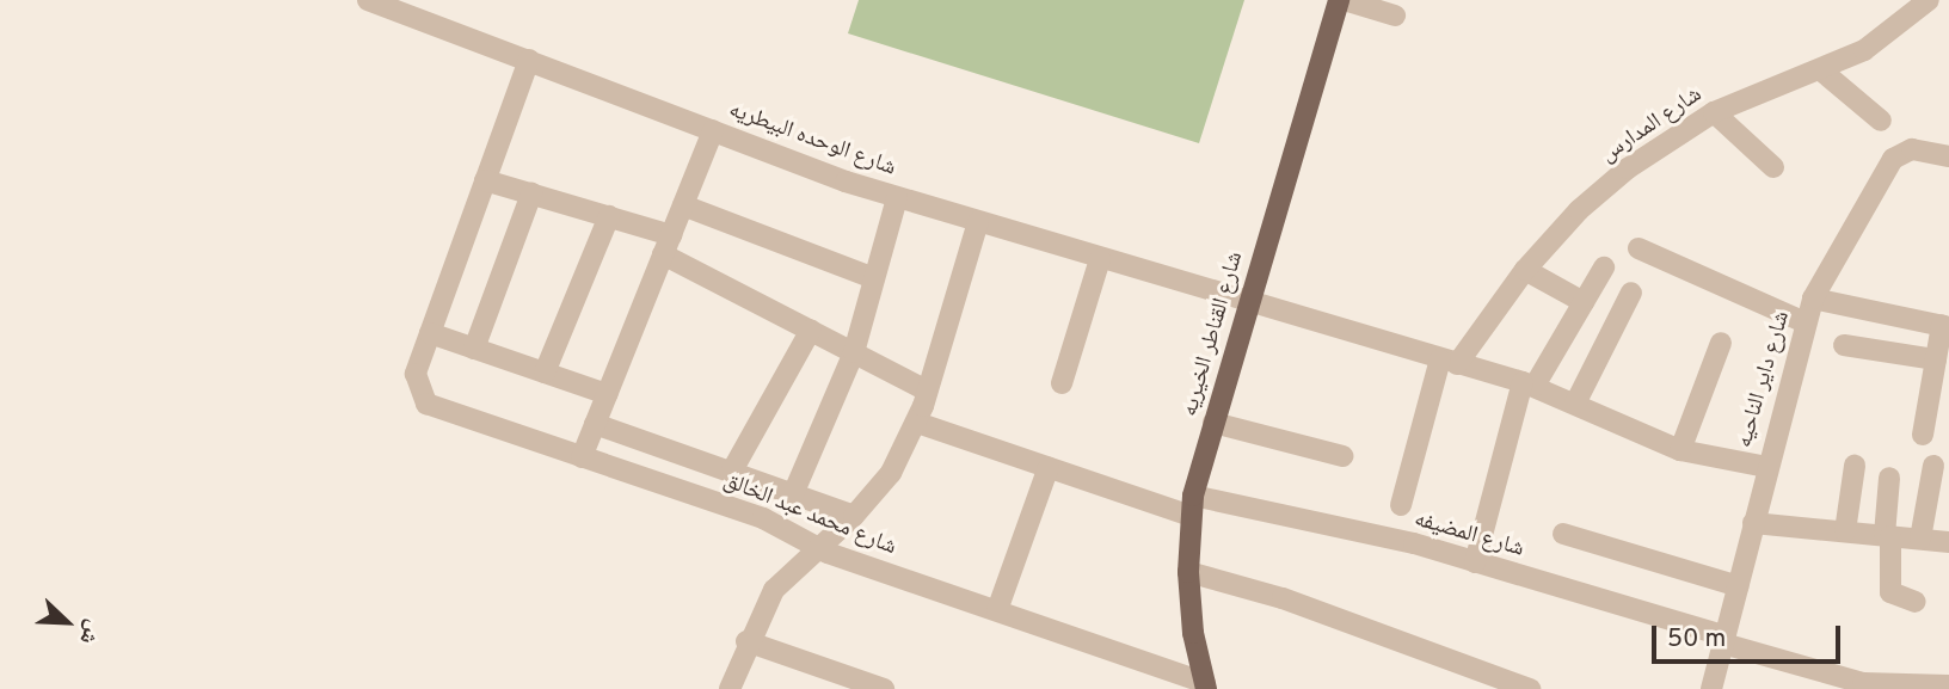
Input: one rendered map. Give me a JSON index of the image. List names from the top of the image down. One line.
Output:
{"streets":{"main road":["شارع القناطر الخيريه"],"street":["شارع المدارس","شارع الوحده البيطريه","شارع داير الناحيه","شارع محمد عبد الخالق","شارع المضيفه"]},"crossings":[["شارع المدارس","شارع الوحده البيطريه"],["شارع الوحده البيطريه","شارع القناطر الخيريه"],["شارع الوحده البيطريه","شارع داير الناحيه"],["شارع القناطر الخيريه","شارع محمد عبد الخالق"],["شارع القناطر الخيريه","شارع المضيفه"],["شارع داير الناحيه","شارع المضيفه"]],"scale_bar":"50 m","north":"bottom right"}
